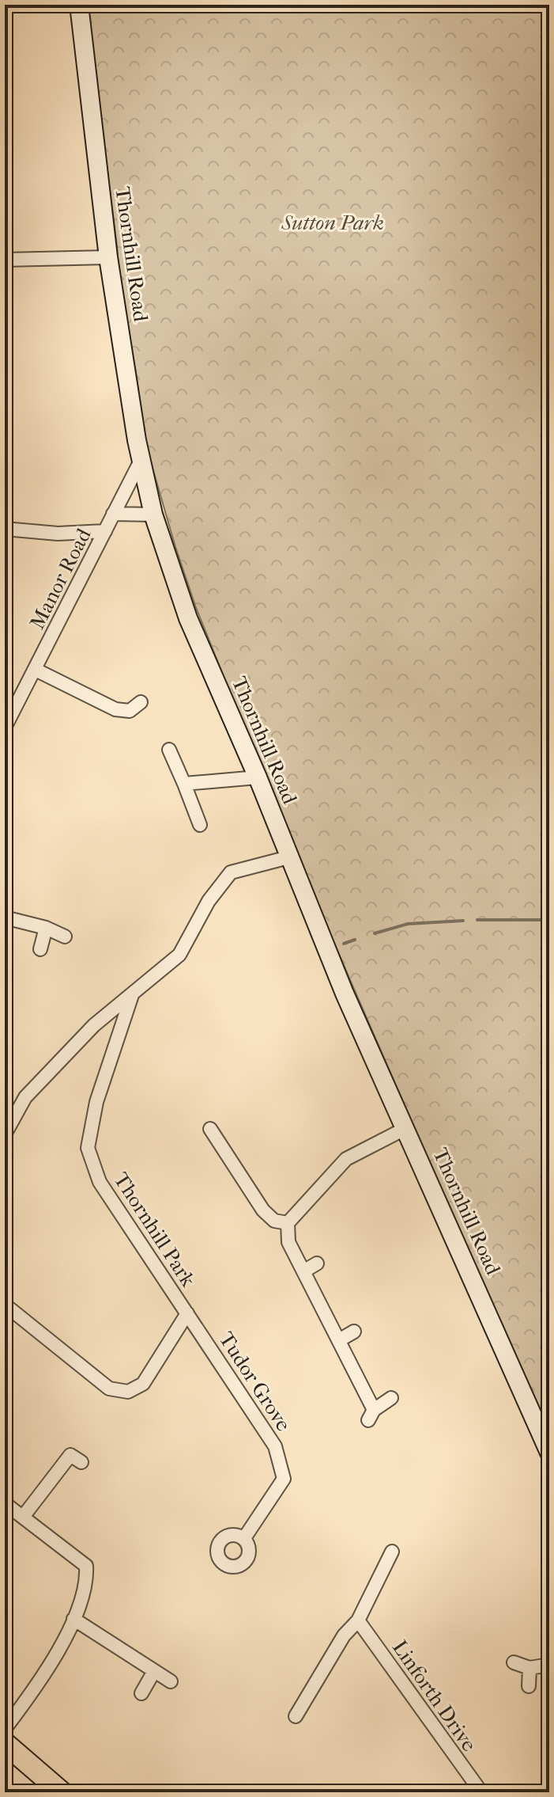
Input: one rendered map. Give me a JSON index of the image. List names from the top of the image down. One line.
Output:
{"streets":{"main road":["Thornhill Road"],"street":["Manor Road","Thornhill Park","Tudor Grove","Linforth Drive"]},"crossings":[["Thornhill Road","Manor Road"],["Thornhill Park","Tudor Grove"]],"parks":["Sutton Park"]}
